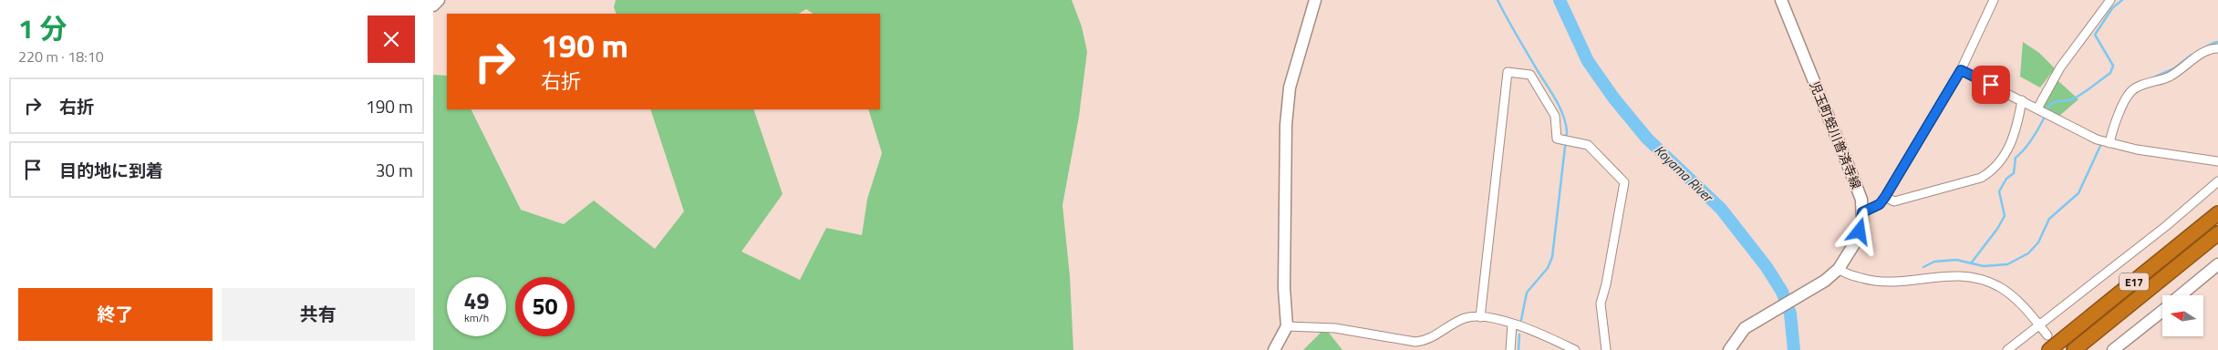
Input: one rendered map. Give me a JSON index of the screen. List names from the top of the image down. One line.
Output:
{"streets":{"highway":["E17"],"street":["児玉町蛭川普済寺線"]},"water":["Koyama River"],"north":"left","page":{"heading":["1 分","220 m · 18:10"],"turn":["190 m","右折"],"list":[{"name":"右折","value":"190 m"},{"name":"目的地に到着","value":"30 m"}],"speed":"49 km/h","limit":"50","buttons":["終了","共有"]}}
